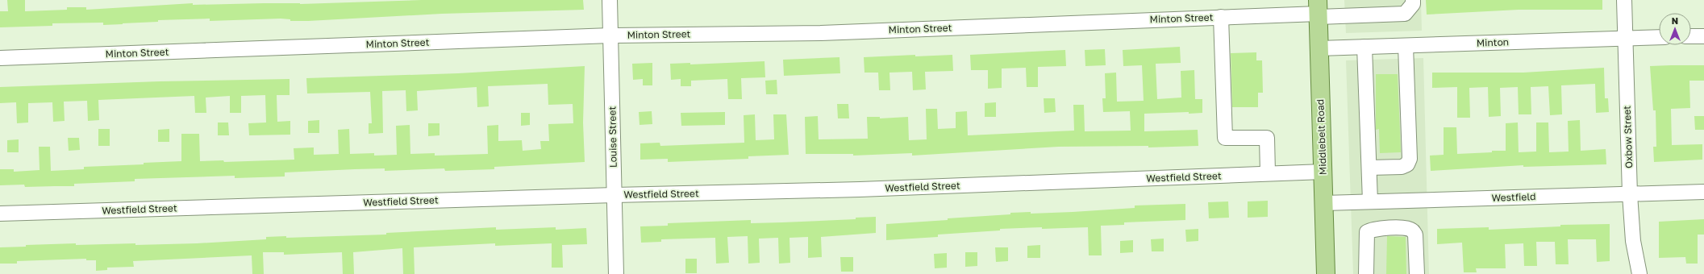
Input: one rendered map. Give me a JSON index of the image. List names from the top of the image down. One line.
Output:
{"streets":{"main road":["Middlebelt Road"],"street":["Minton Street","Minton","Louise Street","Oxbow Street","Westfield Street","Westfield"]},"crossings":[["Minton Street","Louise Street"],["Minton Street","Middlebelt Road"],["Minton","Middlebelt Road"],["Minton","Oxbow Street"],["Louise Street","Westfield Street"],["Middlebelt Road","Westfield Street"],["Middlebelt Road","Westfield"],["Oxbow Street","Westfield"]],"north":"top"}
